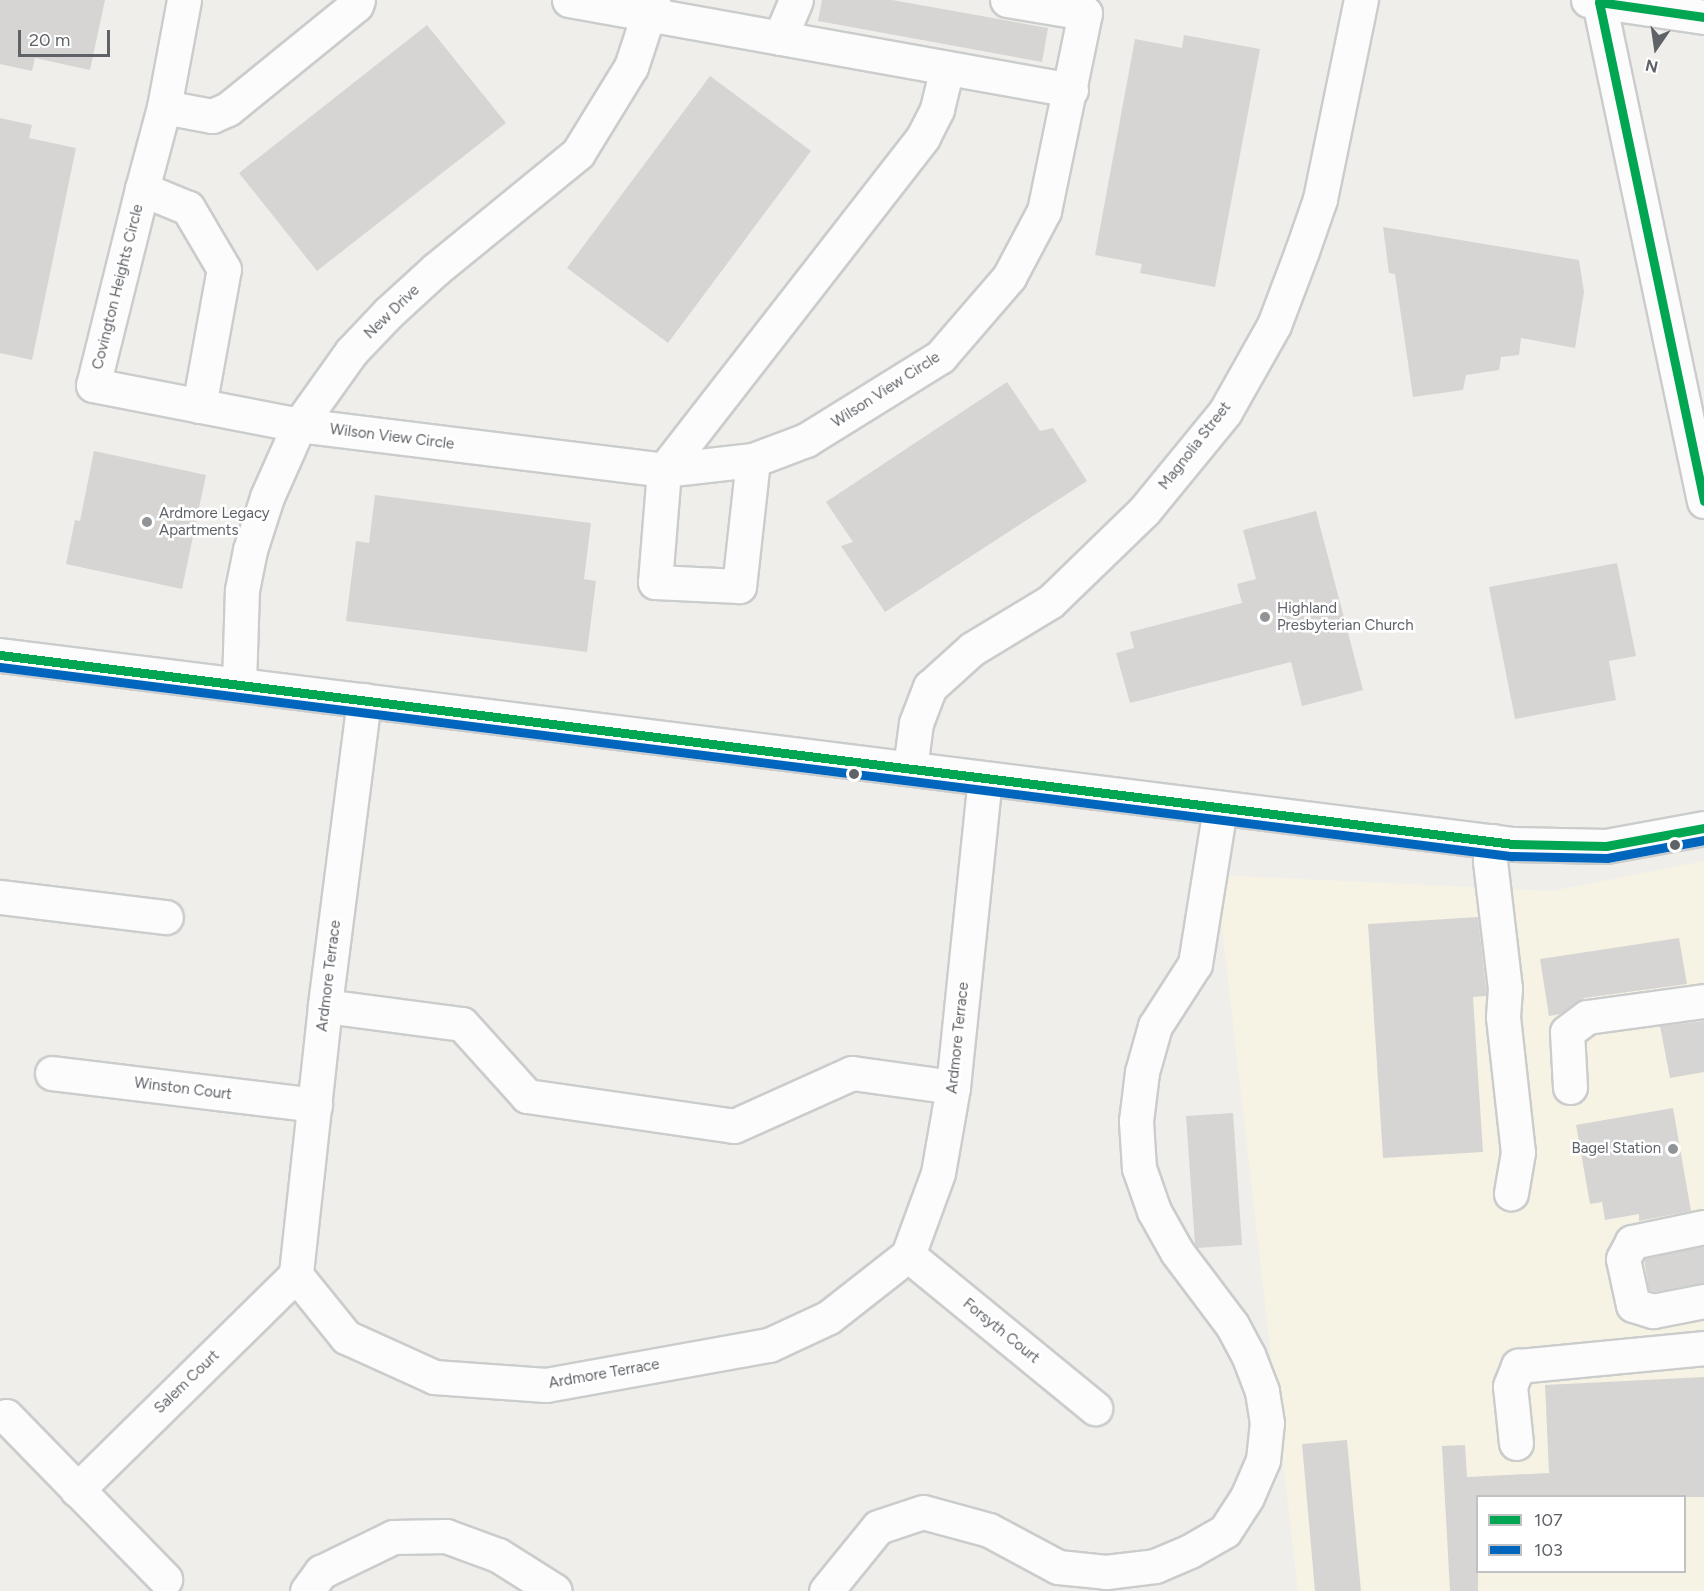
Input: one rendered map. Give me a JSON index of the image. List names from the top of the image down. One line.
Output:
{"streets":{"street":["Covington Heights Circle","New Drive","Wilson View Circle","Magnolia Street","Ardmore Terrace","Winston Court","Forsyth Court","Salem Court"]},"crossings":[["Covington Heights Circle","New Drive"],["Covington Heights Circle","Wilson View Circle"],["New Drive","Wilson View Circle"],["Ardmore Terrace","Winston Court"],["Ardmore Terrace","Forsyth Court"],["Ardmore Terrace","Salem Court"]],"places":["Ardmore Legacy Apartments","Highland Presbyterian Church","Bagel Station"],"lines":["transit line 107","transit line 103"],"legend":["107","103"],"scale_bar":"20 m","north":"bottom"}
